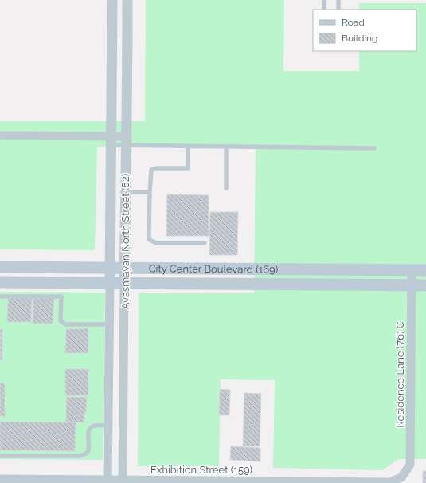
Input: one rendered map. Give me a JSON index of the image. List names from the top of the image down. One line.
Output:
{"streets":{"main road":["City Center Boulevard (169)"],"street":["Ayasmayan North Street (82)","Residence Lane (76) C","Exhibition Street (159)"]},"crossings":[["Ayasmayan North Street (82)","City Center Boulevard (169)"],["Ayasmayan North Street (82)","Exhibition Street (159)"],["City Center Boulevard (169)","Residence Lane (76) C"],["Residence Lane (76) C","Exhibition Street (159)"]],"legend":["Road","Building"]}
